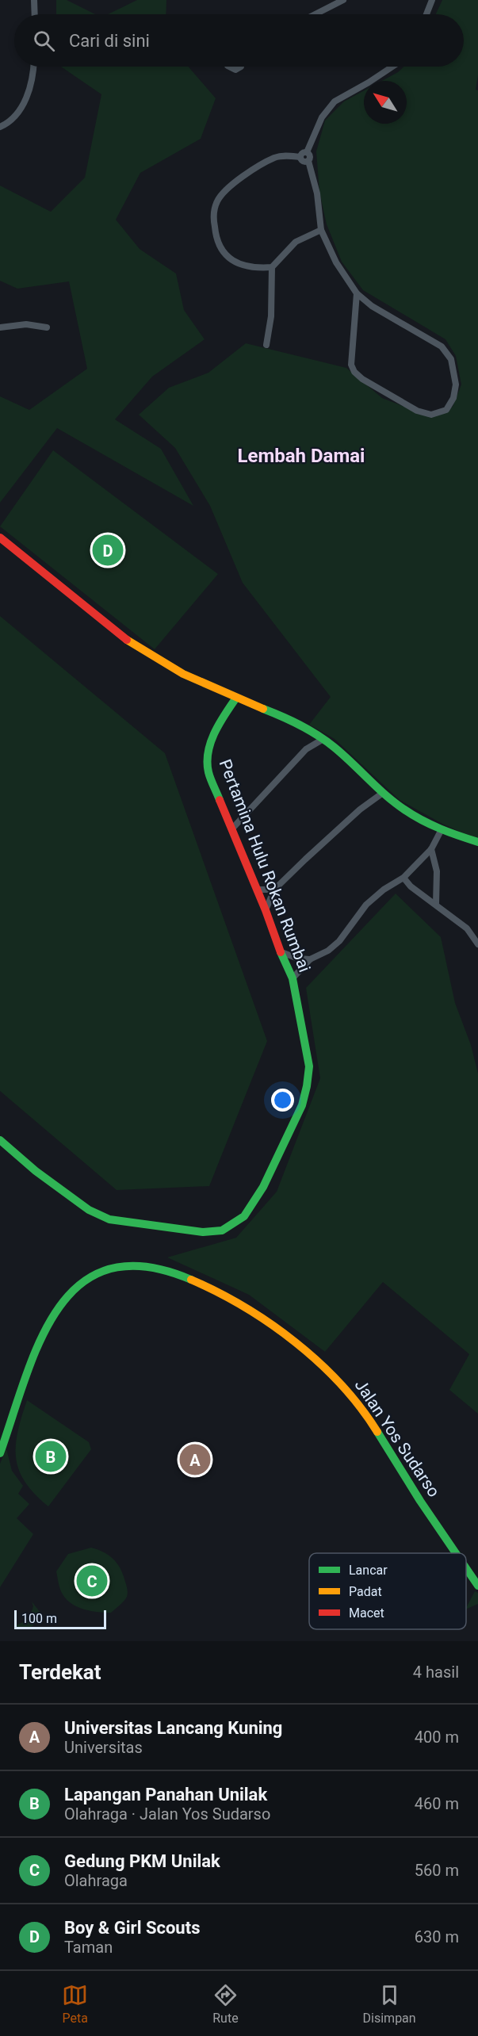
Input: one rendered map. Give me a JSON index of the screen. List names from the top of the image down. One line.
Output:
{"streets":{"street":["Pertamina Hulu Rokan Rumbai","Jalan Yos Sudarso"]},"districts":["Lembah Damai"],"legend":["Lancar","Padat","Macet"],"scale_bar":"100 m","north":"top left","page":{"search":"Cari di sini","pins":["D","B","A","C"],"scale":"100 m","heading":["Terdekat","4 hasil"],"list":[{"mark":"A","name":"Universitas Lancang Kuning","note":"Universitas","value":"400 m"},{"mark":"B","name":"Lapangan Panahan Unilak","note":"Olahraga · Jalan Yos Sudarso","value":"460 m"},{"mark":"C","name":"Gedung PKM Unilak","note":"Olahraga","value":"560 m"},{"mark":"D","name":"Boy & Girl Scouts","note":"Taman","value":"630 m"}],"nav":["Peta","Rute","Disimpan"]}}
